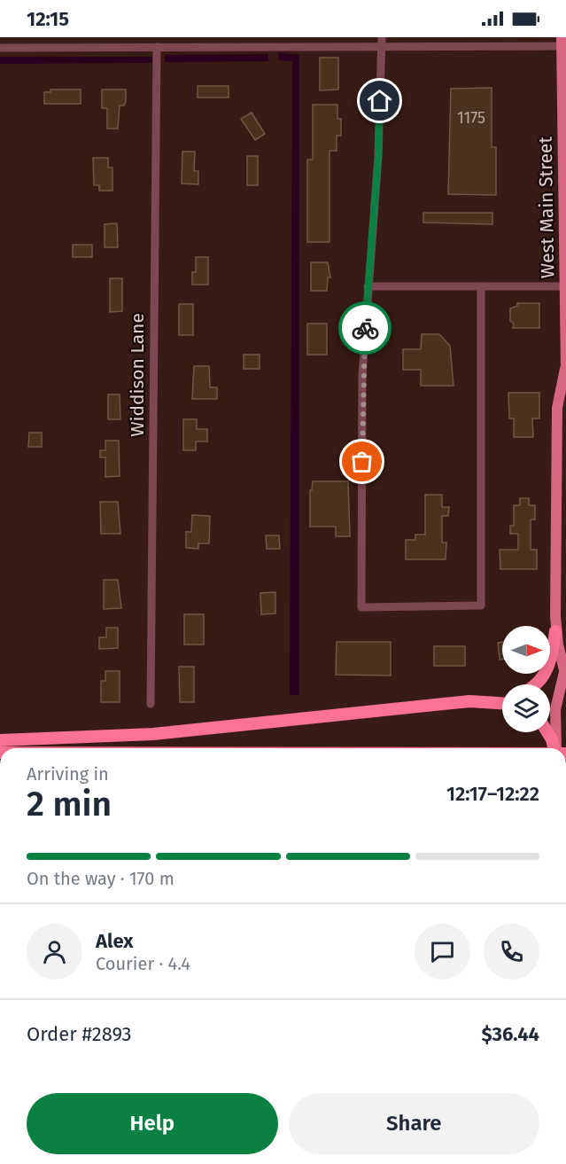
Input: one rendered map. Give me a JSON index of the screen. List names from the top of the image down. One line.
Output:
{"streets":{"main road":["West Main Street"],"street":["Widdison Lane"]},"house_numbers":["1175"],"north":"right","page":{"status":"12:15","heading":["2 min","Arriving in","12:17–12:22"],"panel":["Alex","Courier · 4.4","Order #2893","$36.44"],"bar":"On the way · 170 m","buttons":["Help","Share"]}}
